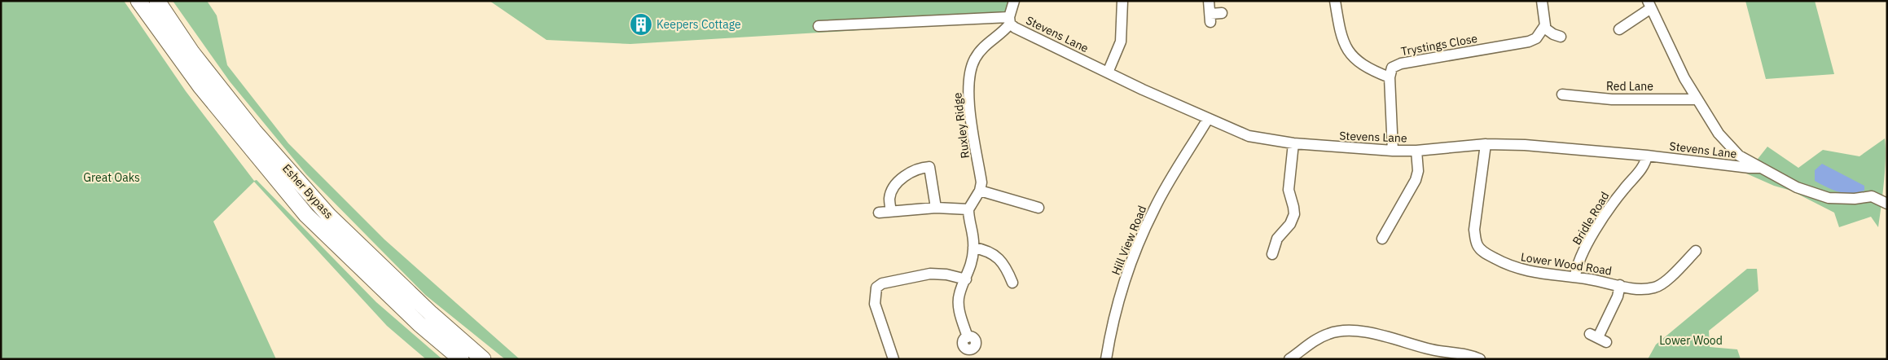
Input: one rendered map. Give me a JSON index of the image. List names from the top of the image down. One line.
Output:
{"streets":{"highway":["Esher Bypass"],"street":["Stevens Lane","Trystings Close","Red Lane","Ruxley Ridge","Bridle Road","Hill View Road","Lower Wood Road"]},"crossings":[["Stevens Lane","Ruxley Ridge"],["Stevens Lane","Bridle Road"],["Stevens Lane","Hill View Road"],["Stevens Lane","Lower Wood Road"],["Bridle Road","Lower Wood Road"]],"parks":["Great Oaks","Lower Wood"],"places":{"building":["Keepers Cottage"]}}
